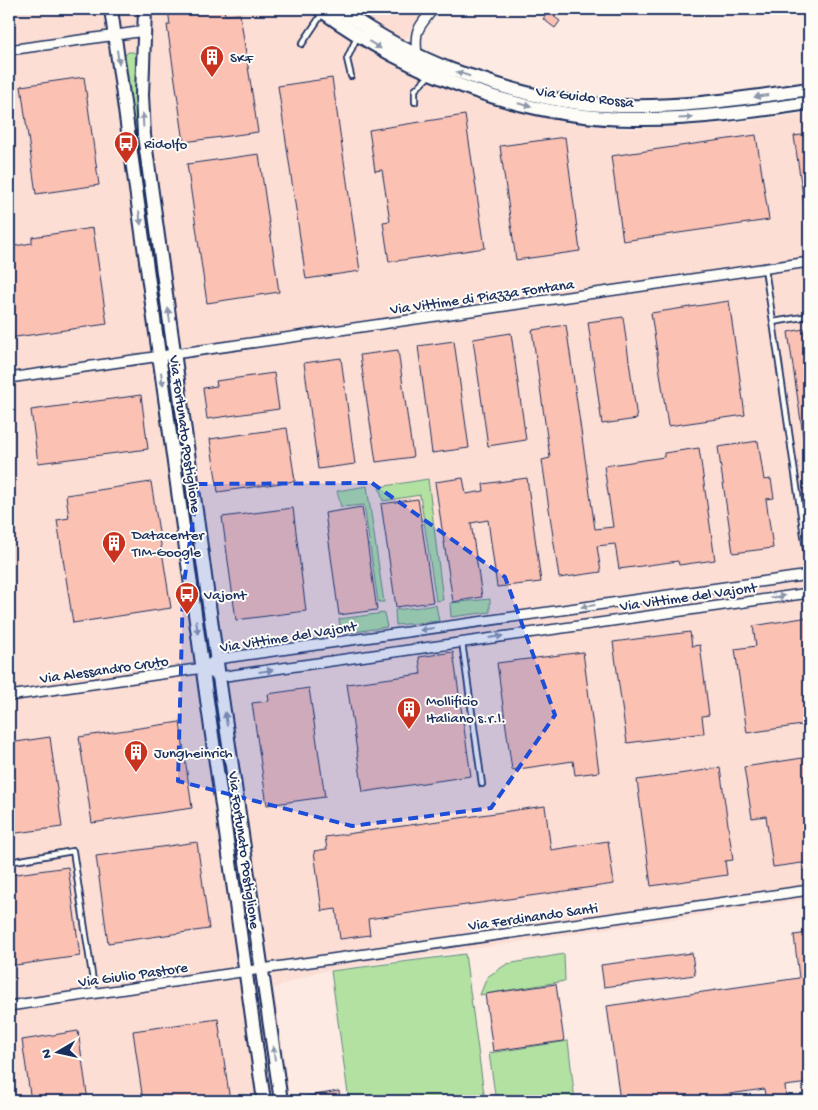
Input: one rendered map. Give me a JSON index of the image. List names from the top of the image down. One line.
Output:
{"streets":{"street":["Via Guido Rossa","Via Vittime di Piazza Fontana","Via Fortunato Postiglione","Via Vittime del Vajont","Via Alessandro Cruto","Via Ferdinando Santi","Via Giulio Pastore"]},"crossings":[["Via Vittime di Piazza Fontana","Via Fortunato Postiglione"],["Via Fortunato Postiglione","Via Vittime del Vajont"],["Via Fortunato Postiglione","Via Alessandro Cruto"],["Via Fortunato Postiglione","Via Ferdinando Santi"],["Via Fortunato Postiglione","Via Giulio Pastore"],["Via Vittime del Vajont","Via Alessandro Cruto"],["Via Ferdinando Santi","Via Giulio Pastore"]],"places":{"building":["SKF","Datacenter TIM-Google","Mollificio Italiano s.r.l.","Jungheinrich"],"bus stop":["Ridolfo","Vajont"]},"north":"left"}
